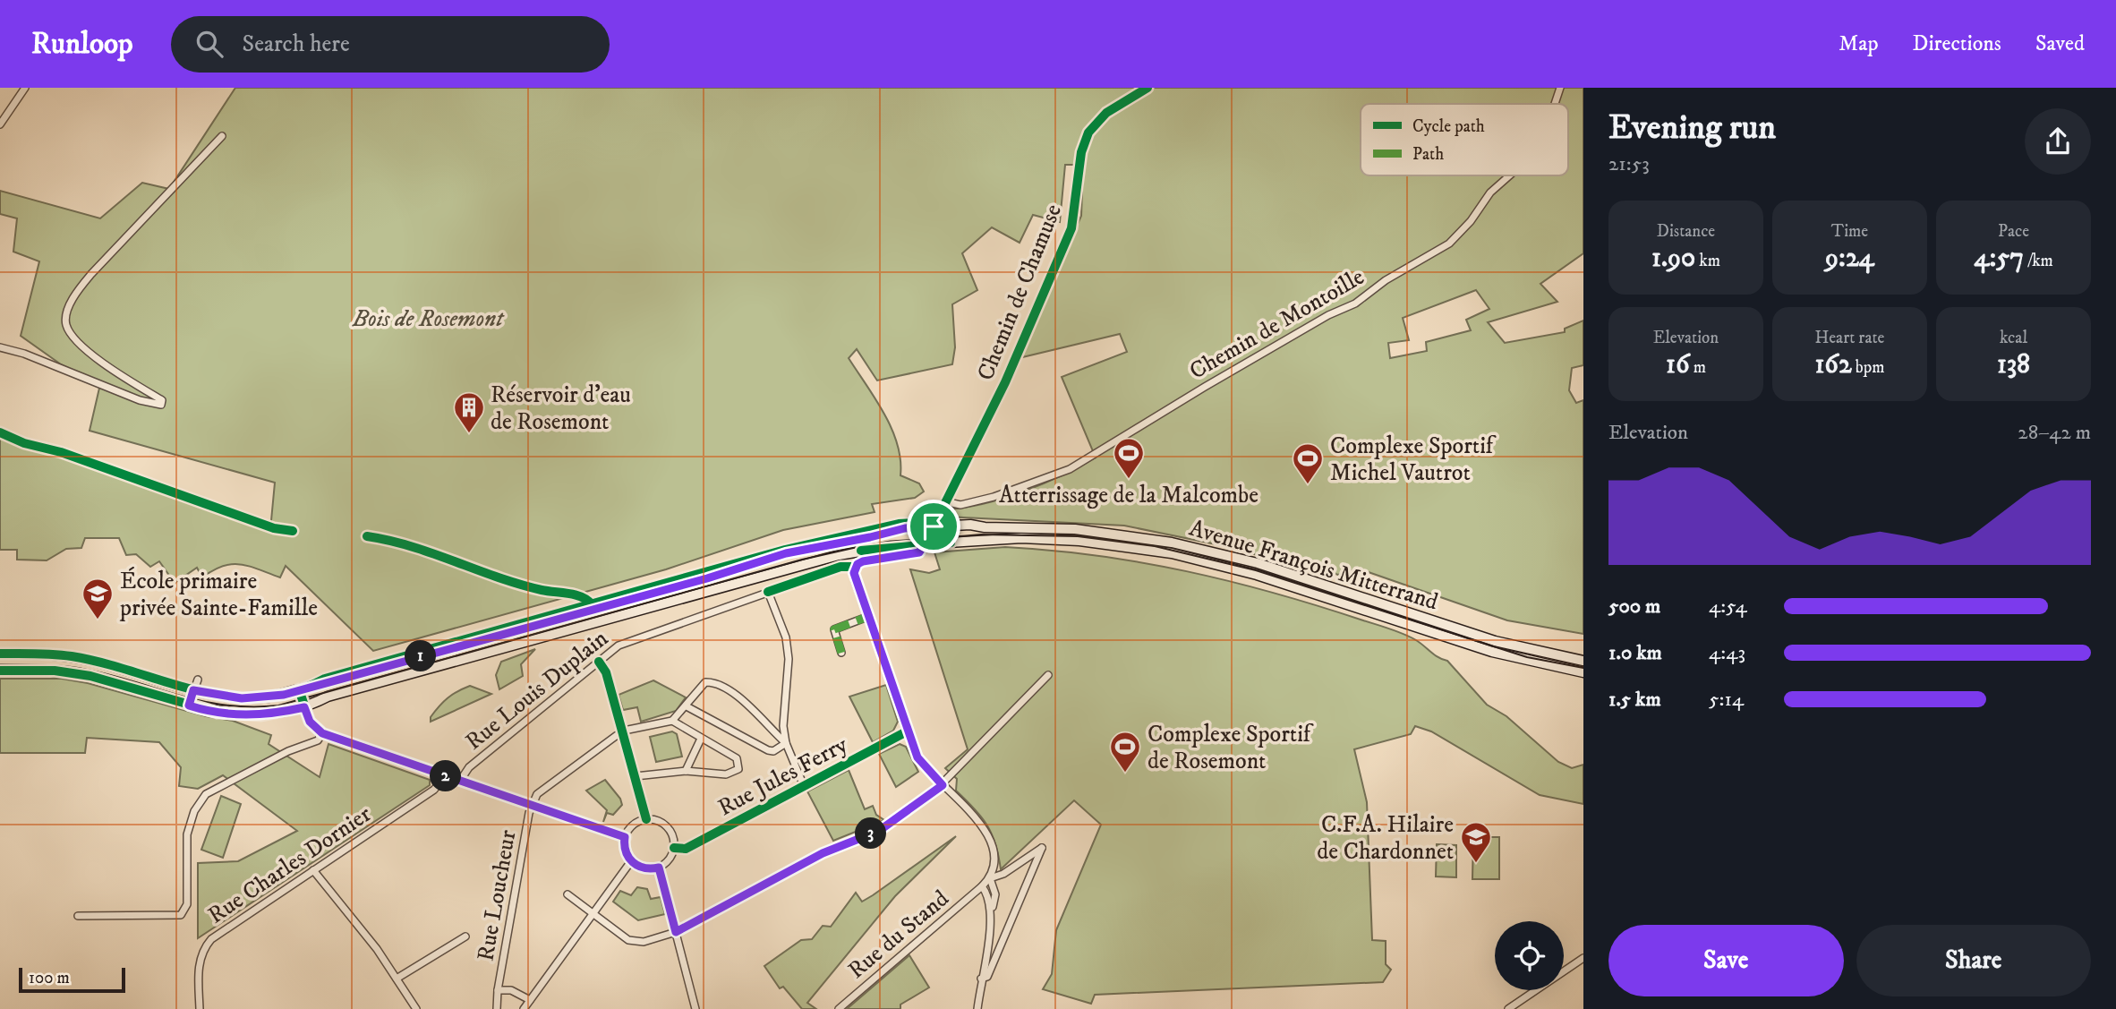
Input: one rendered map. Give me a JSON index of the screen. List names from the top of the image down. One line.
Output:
{"streets":{"main road":["Avenue François Mitterrand"],"street":["Chemin de Chamuse","Chemin de Montoille","Rue Louis Duplain","Rue Jules Ferry","Rue Charles Dornier","Rue Loucheur","Rue du Stand"]},"crossings":[["Chemin de Chamuse","Chemin de Montoille"],["Chemin de Chamuse","Avenue François Mitterrand"],["Chemin de Chamuse","Rue Louis Duplain"],["Avenue François Mitterrand","Rue Louis Duplain"]],"parks":["Bois de Rosemont"],"places":{"building":["Réservoir d'eau de Rosemont"],"sports":["Atterrissage de la Malcombe","Complexe Sportif Michel Vautrot","Complexe Sportif de Rosemont"],"school or university":["École primaire privée Sainte-Famille","C.F.A. Hilaire de Chardonnet"]},"legend":["Cycle path","Path"],"scale_bar":"100 m","page":{"header":"Runloop","search":"Search here","nav":["Map","Directions","Saved"],"heading":["Evening run","21:53"],"stats":[["Distance","1.90 km"],["Time","9:24"],["Pace","4:57 /km"],["Elevation","16 m"],["Heart rate","162 bpm"],["kcal","138"]],"chart":["Elevation","28–42 m"],"list":[{"name":"500 m","note":"4:54"},{"name":"1.0 km","note":"4:43"},{"name":"1.5 km","note":"5:14"}],"pins":["1","2","3"],"buttons":["Save","Share"],"scale":"100 m"}}
